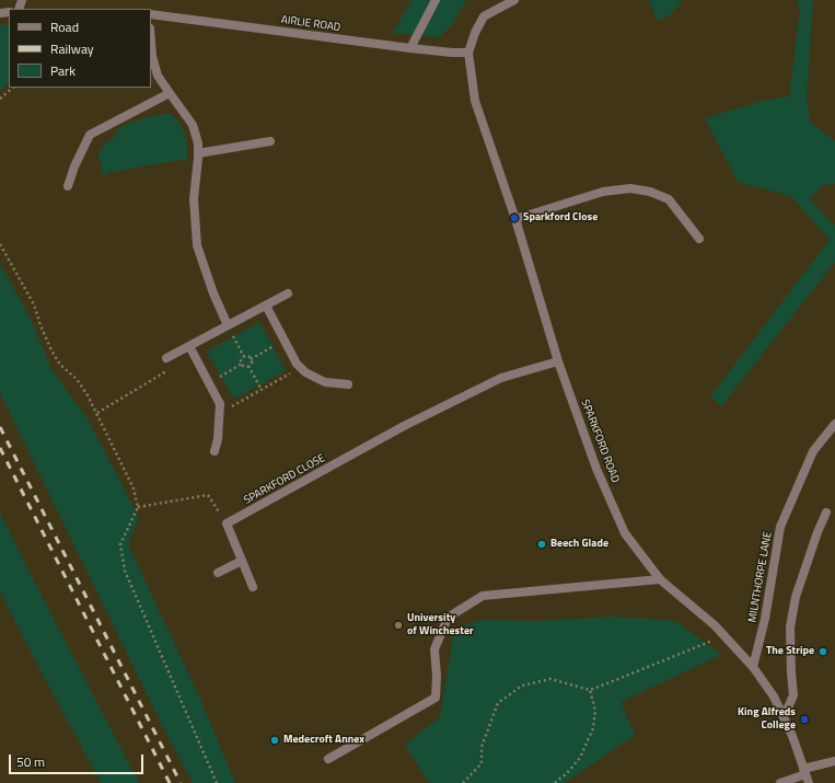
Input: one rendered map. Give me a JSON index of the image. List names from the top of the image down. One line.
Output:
{"streets":{"street":["AIRLIE ROAD","SPARKFORD ROAD","SPARKFORD CLOSE","MILNTHORPE LANE"]},"crossings":[["AIRLIE ROAD","SPARKFORD ROAD"],["SPARKFORD ROAD","SPARKFORD CLOSE"],["SPARKFORD ROAD","MILNTHORPE LANE"]],"places":["Sparkford Close","Beech Glade","University of Winchester","The Stripe","King Alfreds College","Medecroft Annex"],"legend":["Road","Railway","Park"],"scale_bar":"50 m"}
